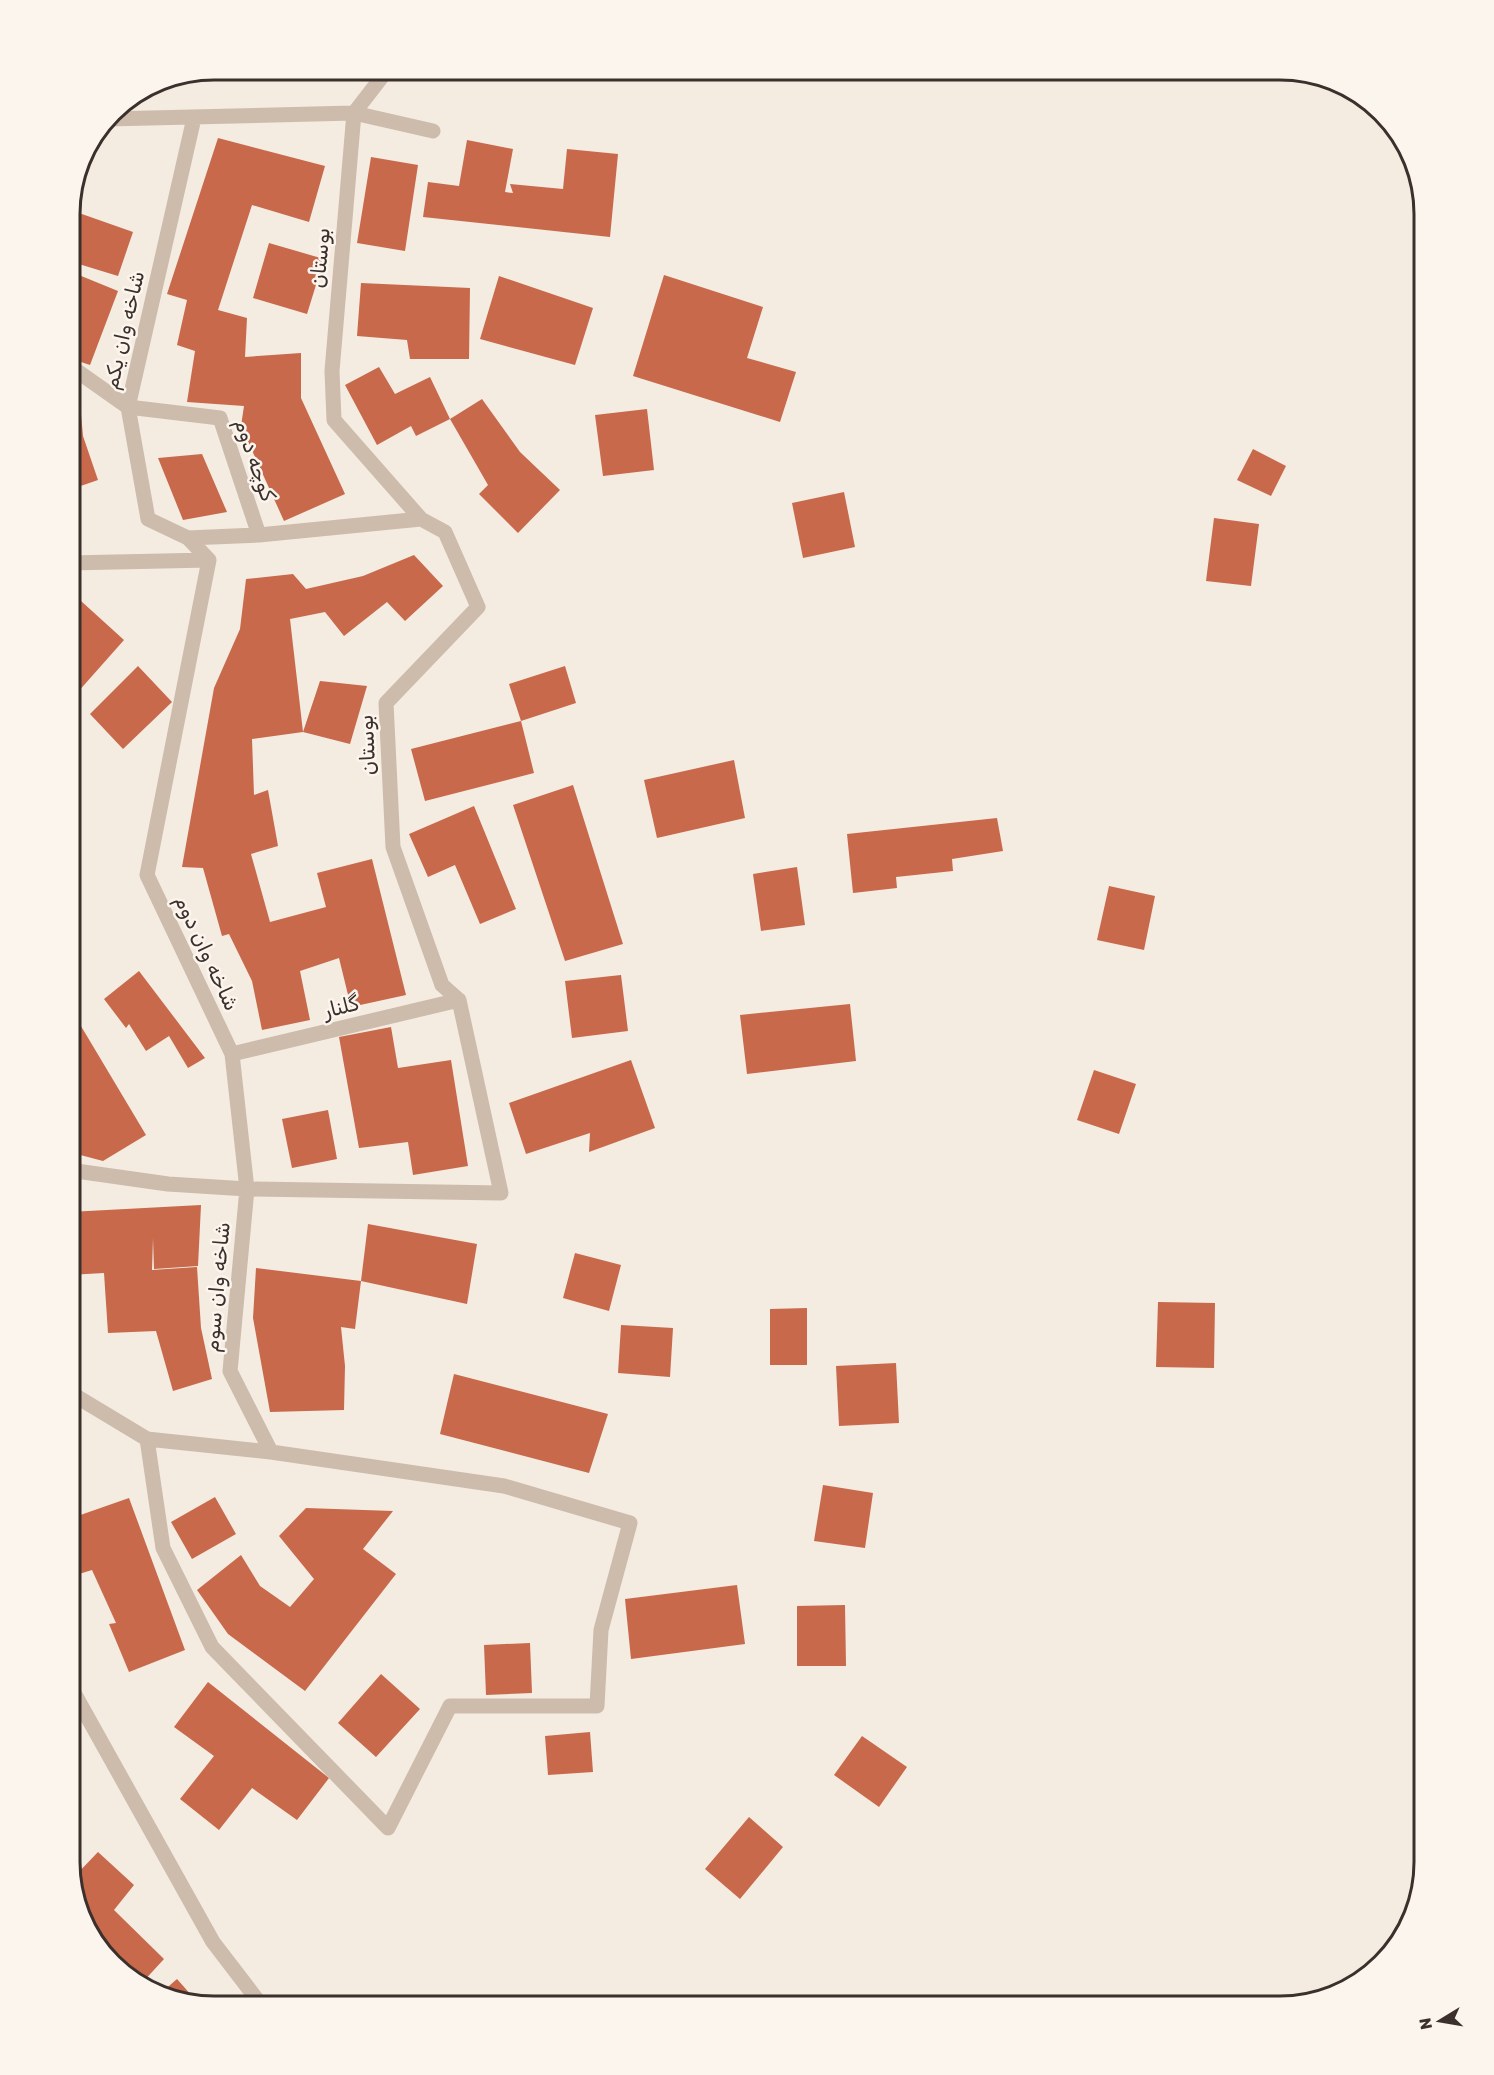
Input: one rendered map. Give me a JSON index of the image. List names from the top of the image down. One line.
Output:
{"streets":{"street":["بوستان","شاخه وان یکم","کوچه دوم","شاخه وان دوم","گلنار","شاخه وان سوم"]},"crossings":[["بوستان","شاخه وان دوم"],["بوستان","گلنار"],["بوستان","شاخه وان سوم"],["شاخه وان یکم","کوچه دوم"],["شاخه وان یکم","شاخه وان دوم"],["شاخه وان دوم","گلنار"],["شاخه وان دوم","شاخه وان سوم"]],"north":"left"}
